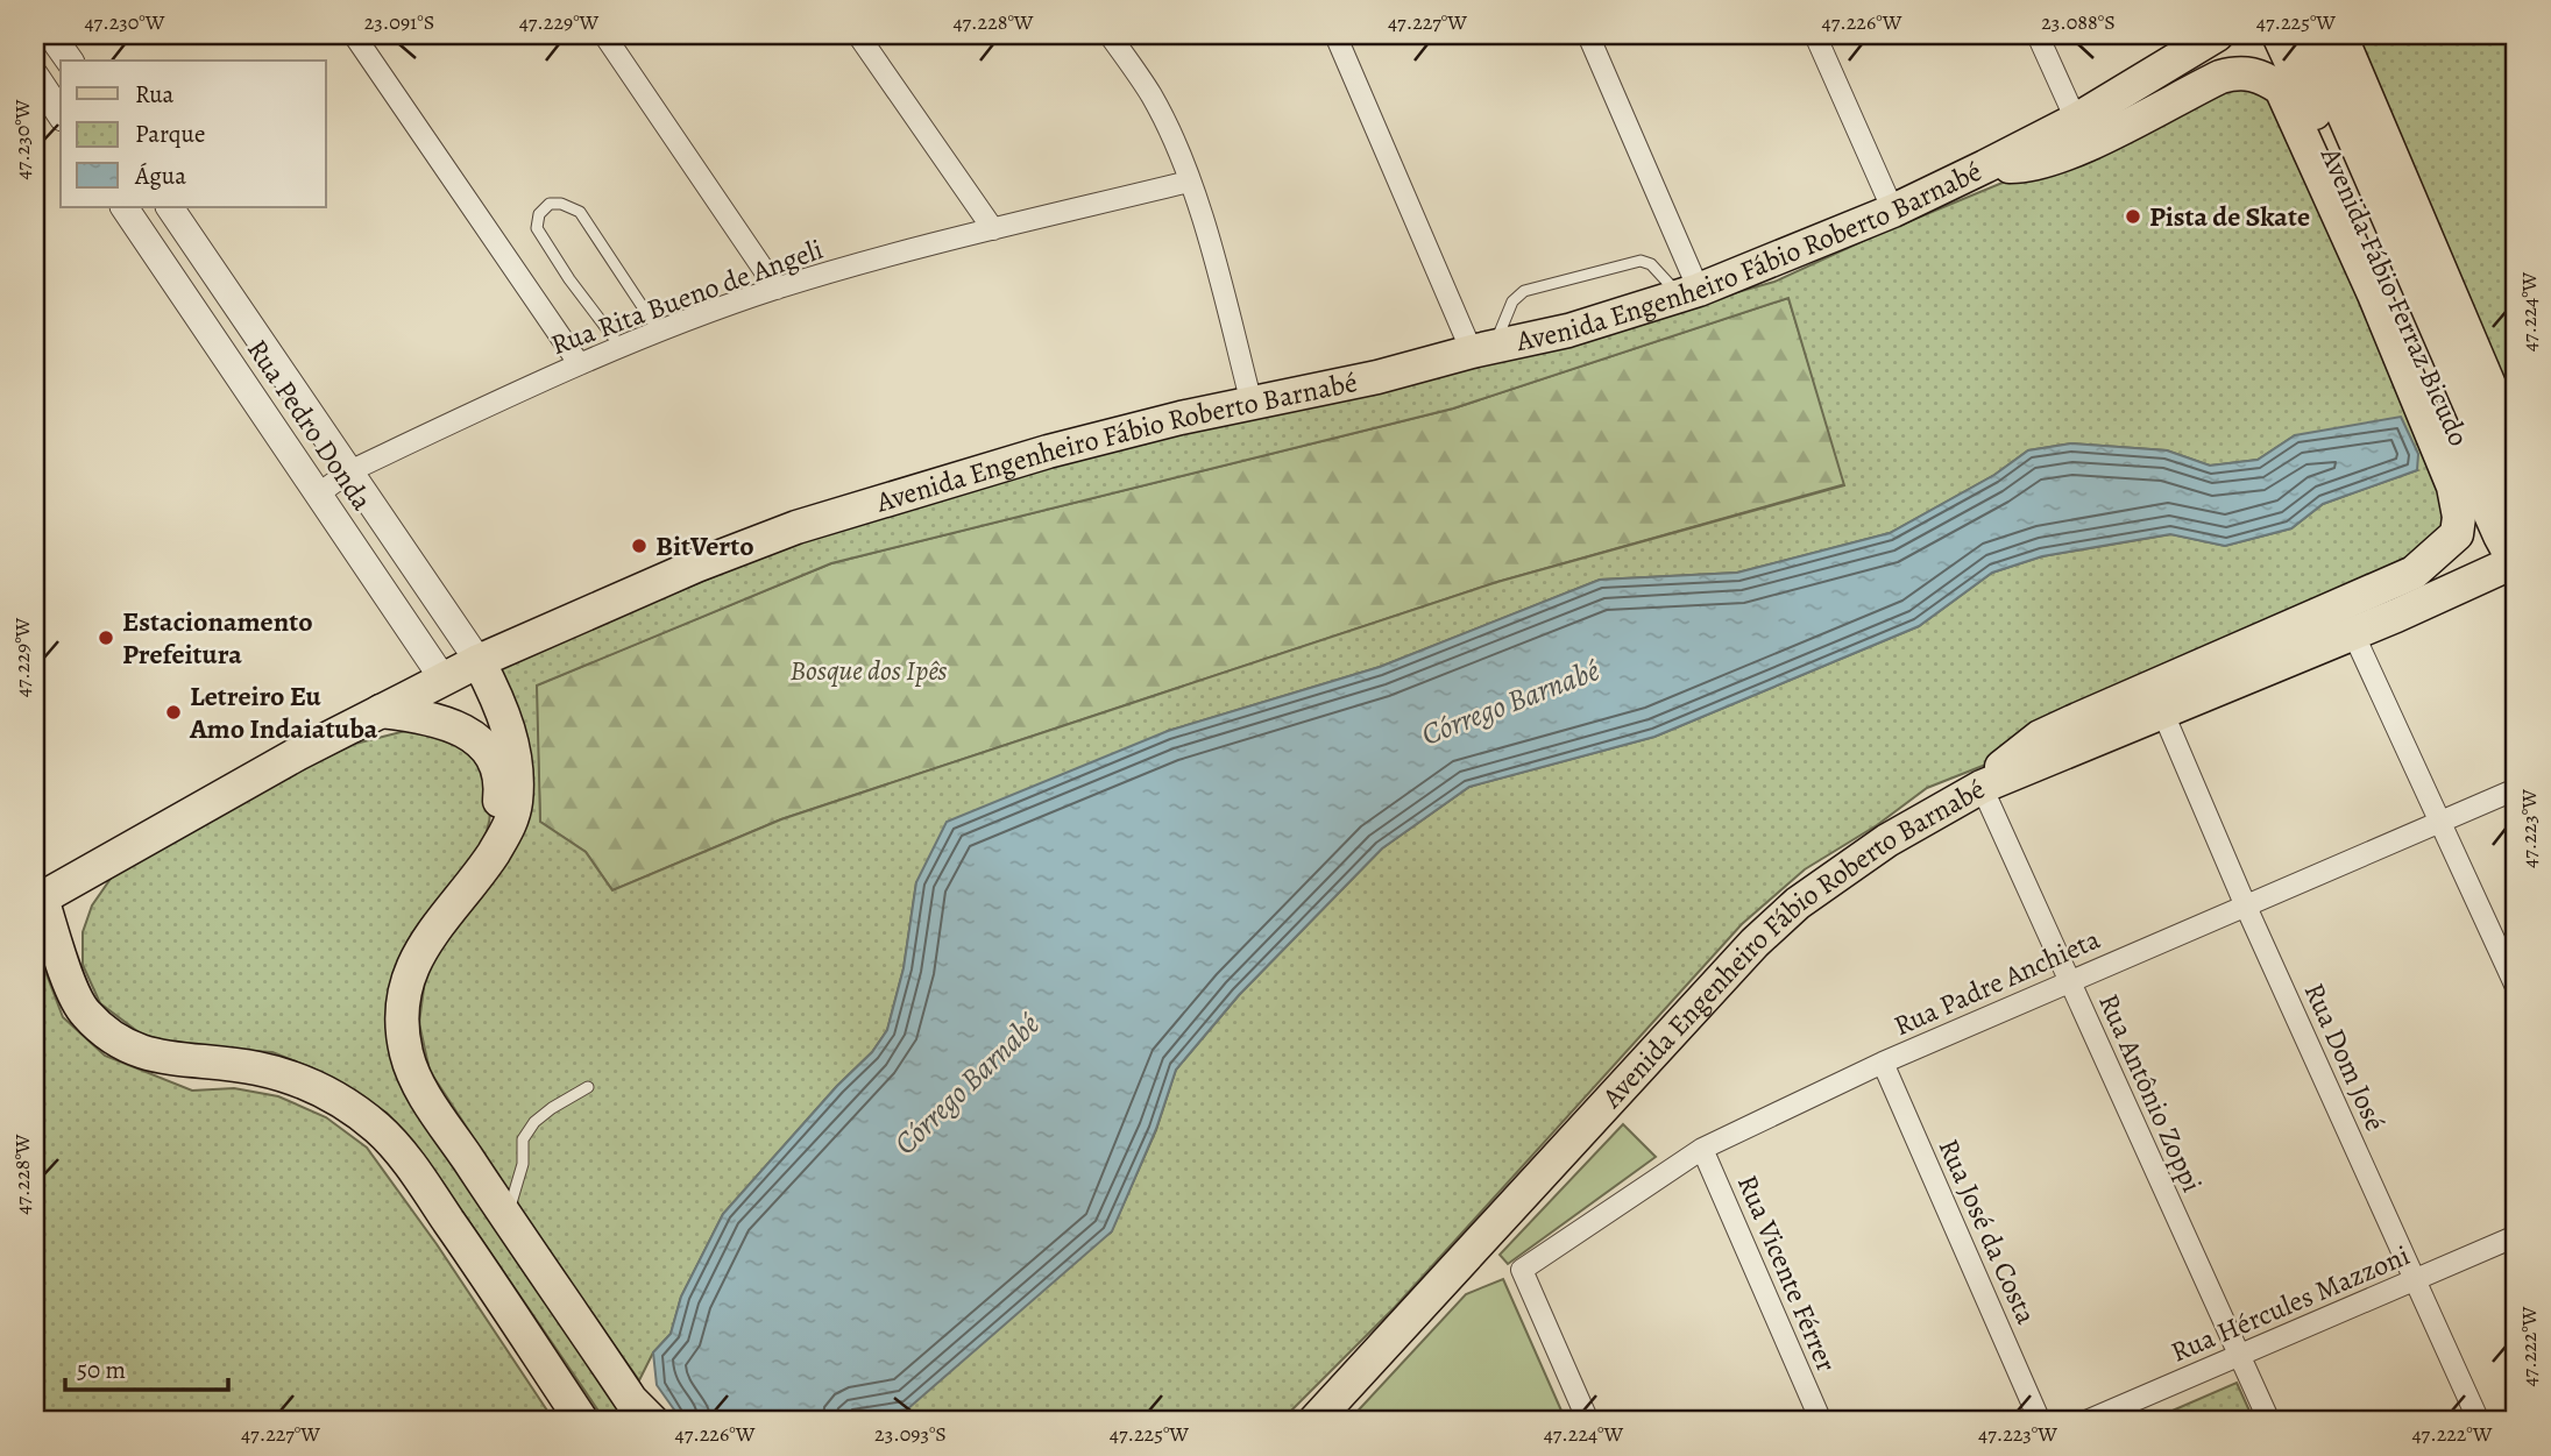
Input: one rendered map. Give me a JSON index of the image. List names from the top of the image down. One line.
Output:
{"streets":{"main road":["Avenida Engenheiro Fábio Roberto Barnabé","Avenida Fábio Ferraz Bicudo"],"street":["Rua Rita Bueno de Angeli","Rua Pedro Donda","Rua Padre Anchieta","Rua Dom José","Rua Antônio Zoppi","Rua José da Costa","Rua Vicente Férrer","Rua Hércules Mazzoni"]},"crossings":[["Avenida Engenheiro Fábio Roberto Barnabé","Avenida Fábio Ferraz Bicudo"],["Avenida Engenheiro Fábio Roberto Barnabé","Rua Pedro Donda"],["Avenida Engenheiro Fábio Roberto Barnabé","Rua Dom José"],["Avenida Engenheiro Fábio Roberto Barnabé","Rua Antônio Zoppi"],["Rua Rita Bueno de Angeli","Rua Pedro Donda"],["Rua Padre Anchieta","Rua Dom José"],["Rua Padre Anchieta","Rua Antônio Zoppi"],["Rua Padre Anchieta","Rua José da Costa"],["Rua Padre Anchieta","Rua Vicente Férrer"],["Rua Dom José","Rua Hércules Mazzoni"],["Rua Antônio Zoppi","Rua Hércules Mazzoni"]],"water":["Córrego Barnabé"],"parks":["Bosque dos Ipês"],"places":["Pista de Skate","BitVerto","Estacionamento Prefeitura","Letreiro Eu Amo Indaiatuba"],"legend":["Rua","Parque","Água"],"scale_bar":"50 m","coordinates":["47.230°W","23.091°S","47.229°W","47.228°W","47.227°W","47.226°W","23.088°S","47.225°W","47.224°W","47.223°W","47.222°W","23.093°S"]}
